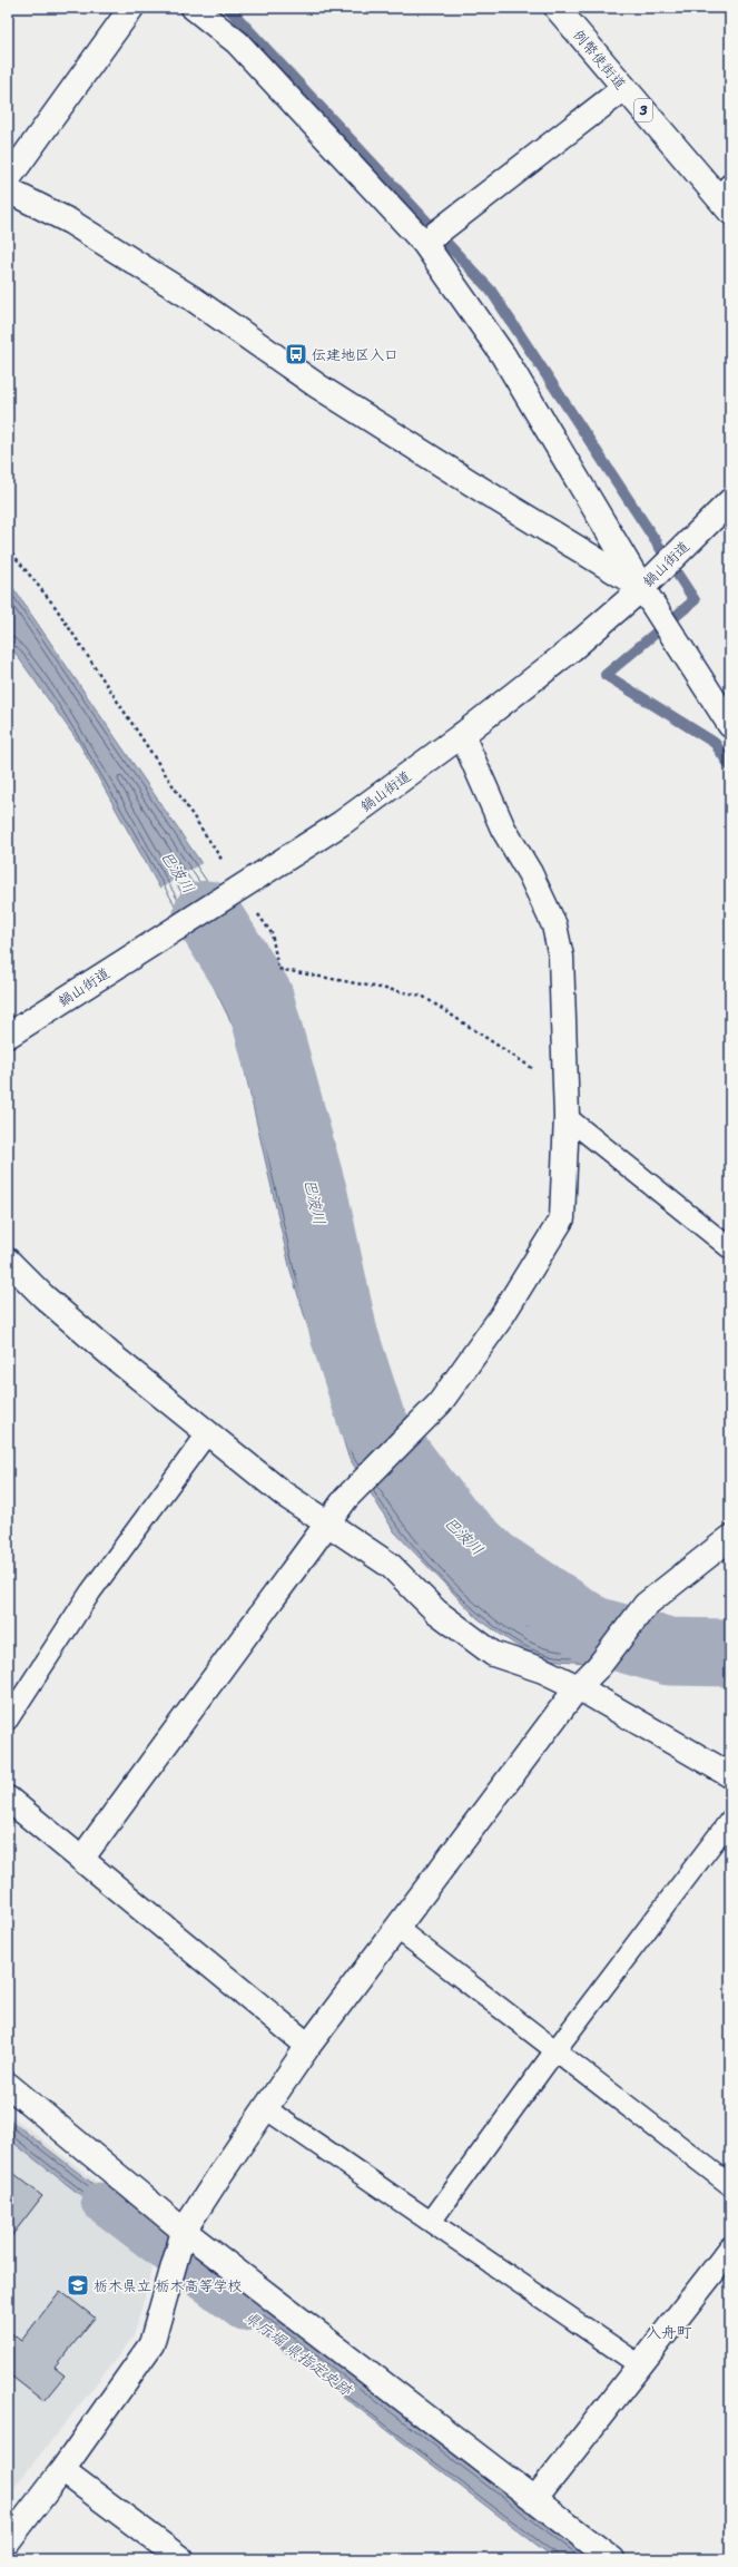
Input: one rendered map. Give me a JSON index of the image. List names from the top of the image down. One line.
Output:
{"streets":{"street":["例幣使街道","3","鍋山街道"]},"districts":["入舟町"],"water":["巴波川","県庁堀 県指定史跡"],"places":{"bus stop":["伝建地区入口"],"school or university":["栃木県立 栃木高等学校"]}}
